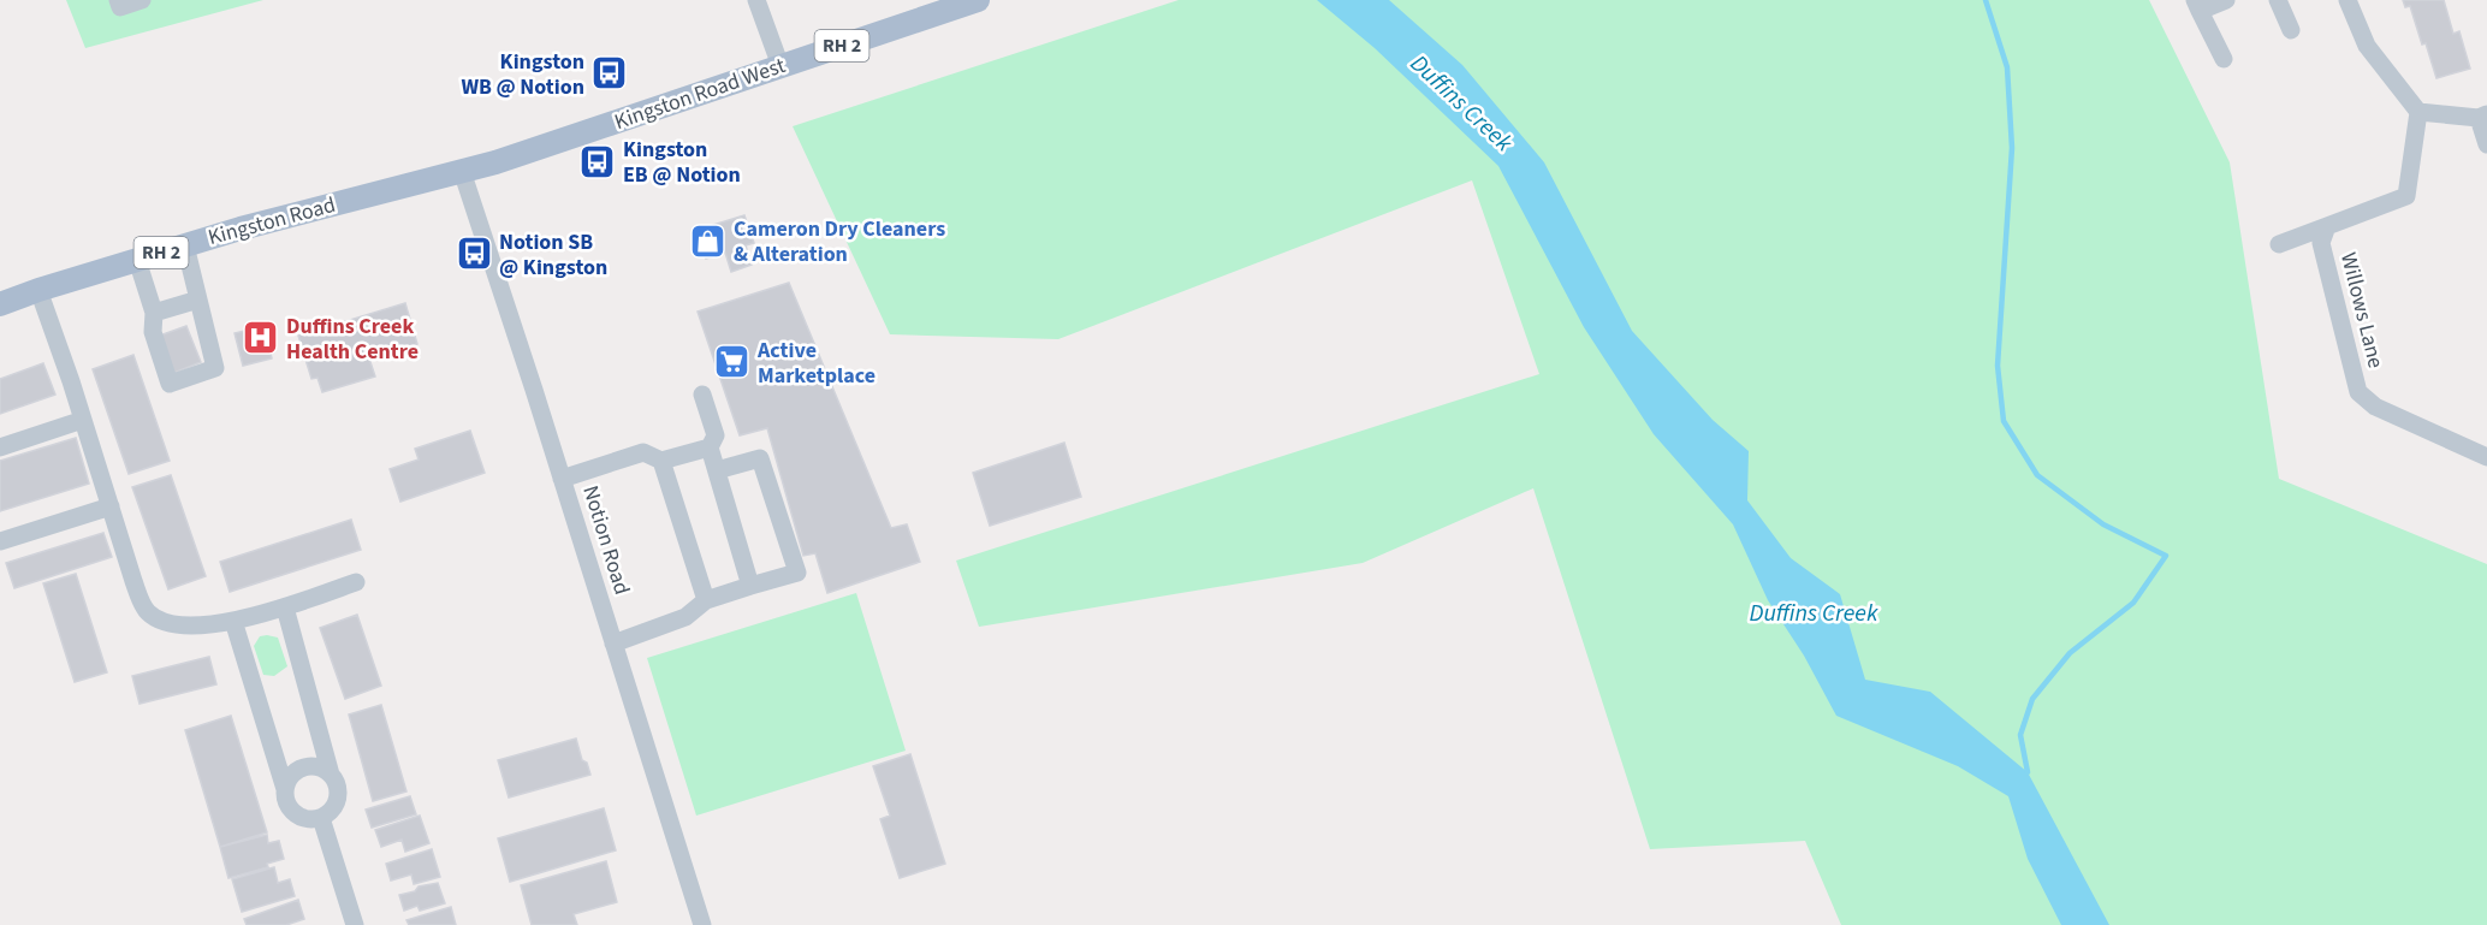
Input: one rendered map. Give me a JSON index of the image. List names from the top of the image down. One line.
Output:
{"streets":{"main road":["RH 2","Kingston Road West","Kingston Road"],"street":["Willows Lane","Notion Road"]},"crossings":[["Kingston Road West","Kingston Road"],["Kingston Road West","Notion Road"],["Kingston Road","Notion Road"]],"water":["Duffins Creek"],"places":{"bus stop":["Kingston WB @ Notion","Kingston EB @ Notion","Notion SB @ Kingston"],"shop":["Cameron Dry Cleaners & Alteration"],"hospital":["Duffins Creek Health Centre"],"supermarket":["Active Marketplace"]}}
